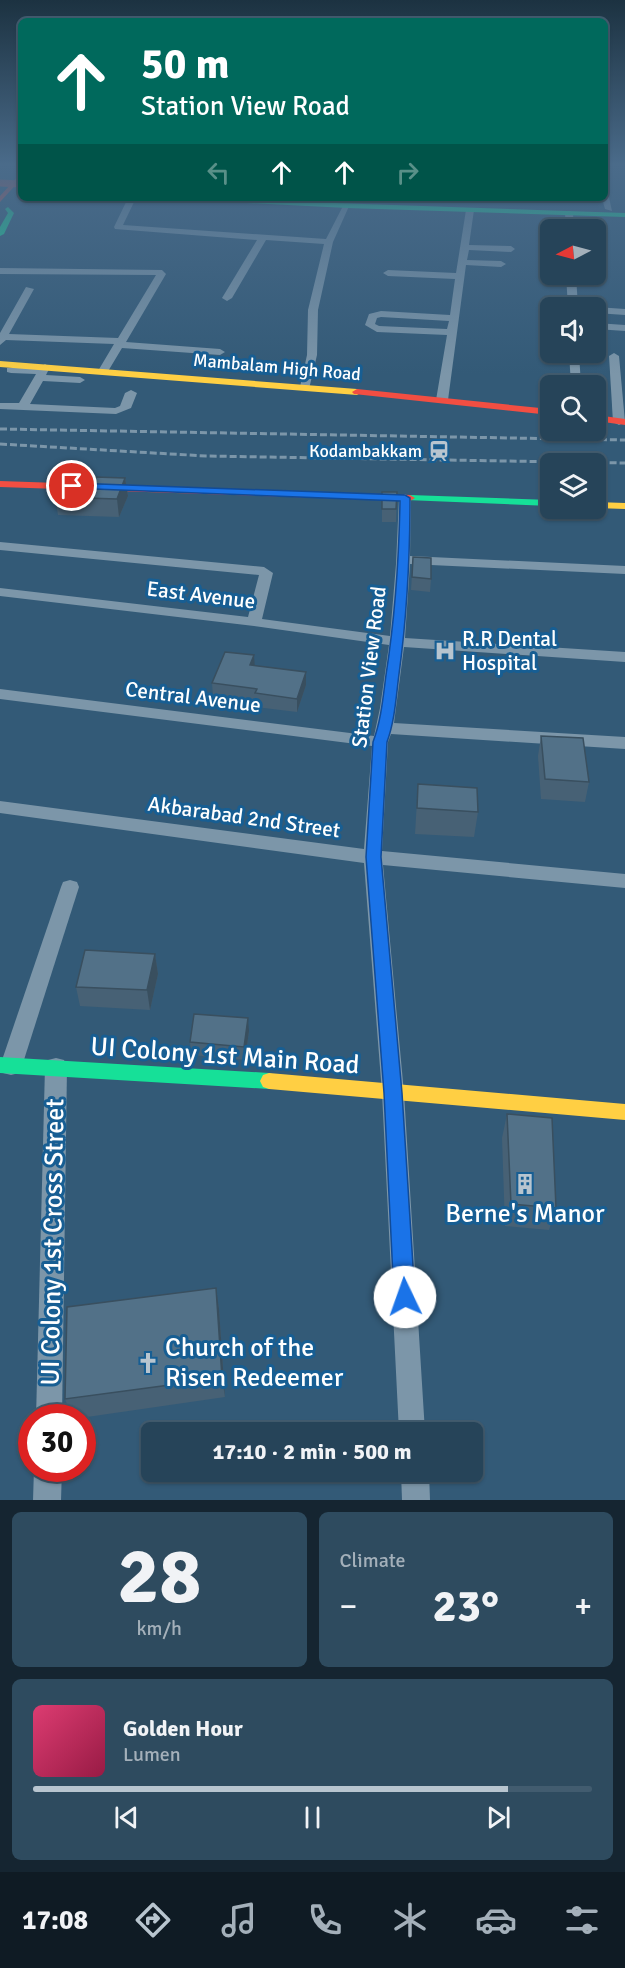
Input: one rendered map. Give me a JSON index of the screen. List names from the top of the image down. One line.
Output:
{"streets":{"main road":["Mambalam High Road","UI Colony 1st Main Road"],"street":["East Avenue","Station View Road","Central Avenue","Akbarabad 2nd Street","UI Colony 1st Cross Street"]},"crossings":[["East Avenue","Station View Road"],["Station View Road","Central Avenue"],["Station View Road","Akbarabad 2nd Street"],["Station View Road","UI Colony 1st Main Road"],["UI Colony 1st Main Road","UI Colony 1st Cross Street"]],"places":{"station":["Kodambakkam"],"hospital":["R.R Dental Hospital"],"building":["Berne's Manor"],"church":["Church of the Risen Redeemer"]},"north":"left","page":{"turn":["50 m","Station View Road"],"limit":"30","trip":"17:10 · 2 min · 500 m","tile":[["28","km/h"],"Climate"],"heat":["−","23°","+"],"song":["Golden Hour","Lumen"],"tabs":"17:08"}}
